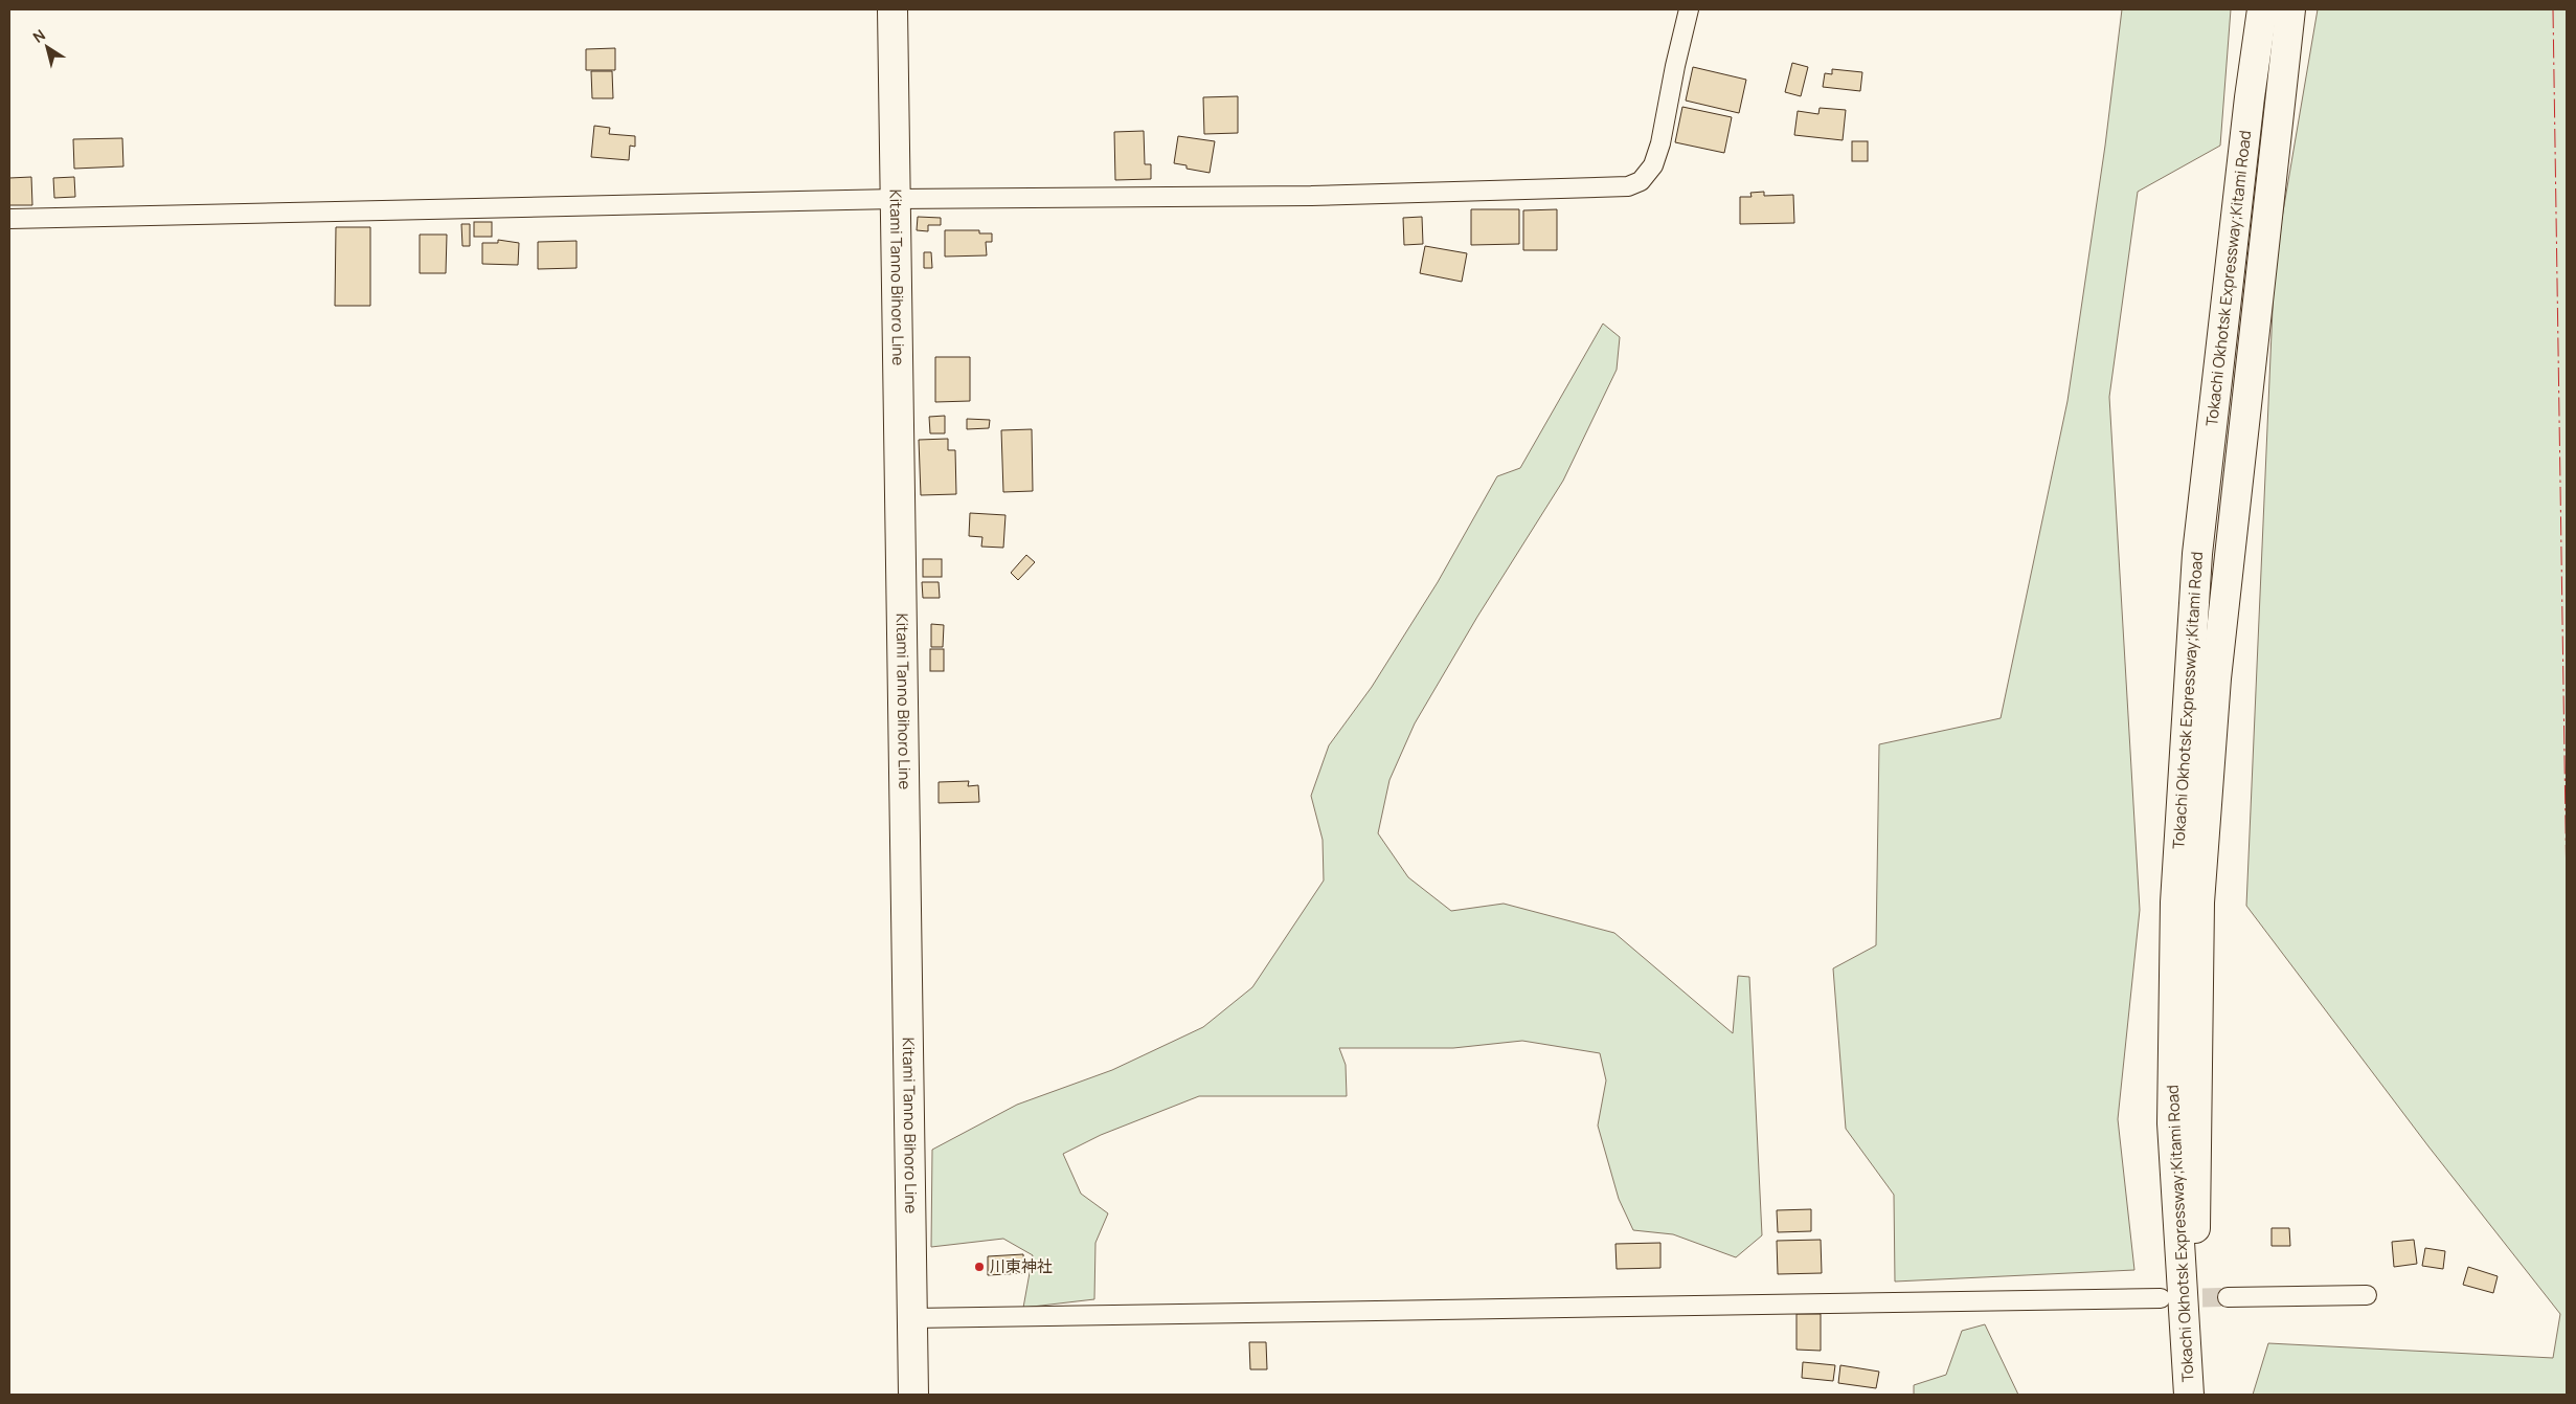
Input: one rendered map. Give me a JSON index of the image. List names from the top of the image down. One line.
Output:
{"streets":{"main road":["Kitami Tanno Bihoro Line","Tokachi Okhotsk Expressway;Kitami Road"]},"places":["川東神社"],"north":"top left"}
